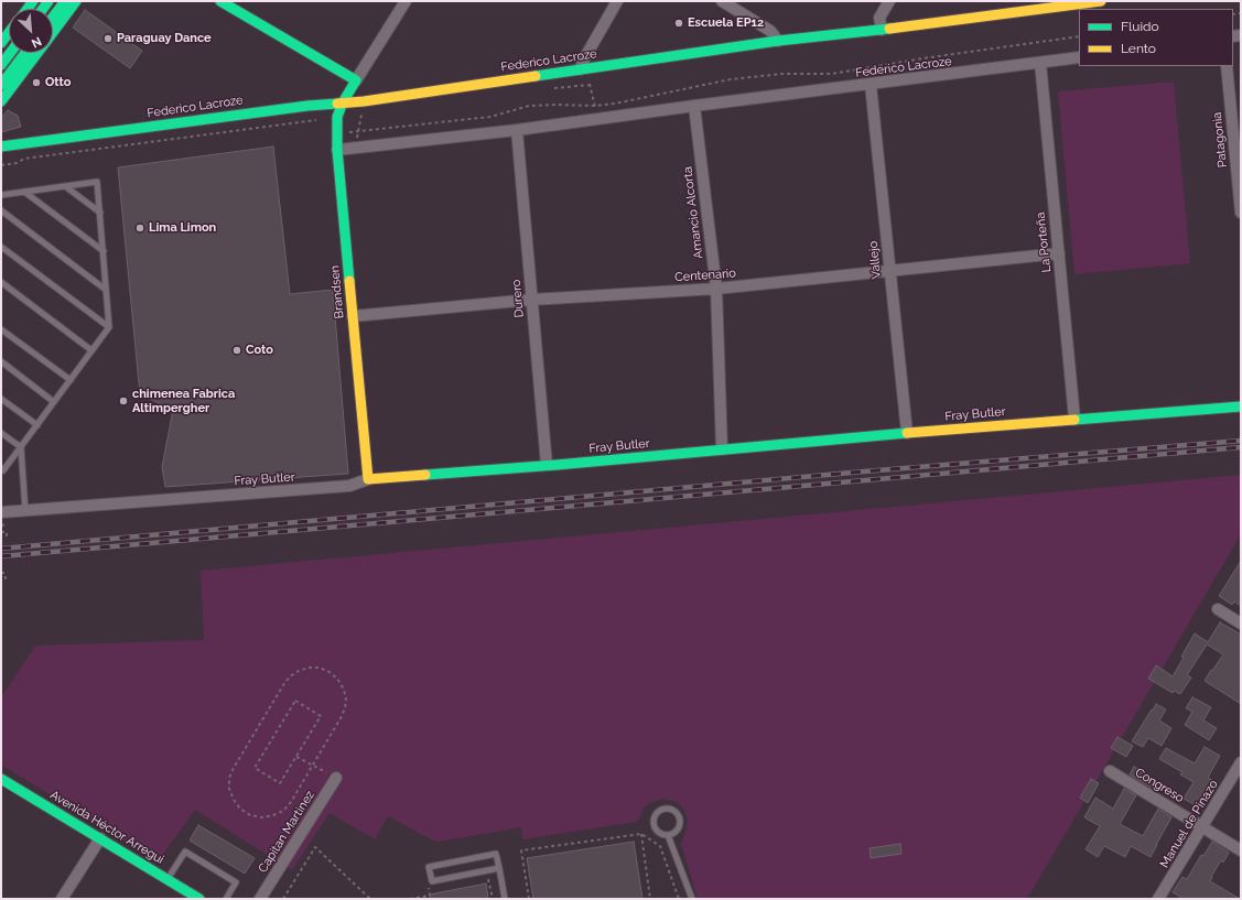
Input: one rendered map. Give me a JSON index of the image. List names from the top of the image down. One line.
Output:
{"streets":{"street":["Federico Lacroze","Patagonia","Amancio Alcorta","La Porteña","Vallejo","Centenario","Brandsen","Durero","Fray Butler","Congreso","Manuel de Pinazo","Avenida Héctor Arregui","Capitan Martinez"]},"crossings":[["Federico Lacroze","Amancio Alcorta"],["Federico Lacroze","La Porteña"],["Federico Lacroze","Vallejo"],["Federico Lacroze","Brandsen"],["Federico Lacroze","Durero"],["Amancio Alcorta","Centenario"],["Amancio Alcorta","Fray Butler"],["La Porteña","Centenario"],["La Porteña","Fray Butler"],["Vallejo","Centenario"],["Vallejo","Fray Butler"],["Centenario","Brandsen"],["Centenario","Durero"],["Brandsen","Fray Butler"],["Durero","Fray Butler"],["Congreso","Manuel de Pinazo"]],"places":["Escuela EP12","Paraguay Dance","Otto","Lima Limon","Coto","chimenea Fabrica Altimpergher"],"legend":["Fluido","Lento"],"north":"bottom right"}
